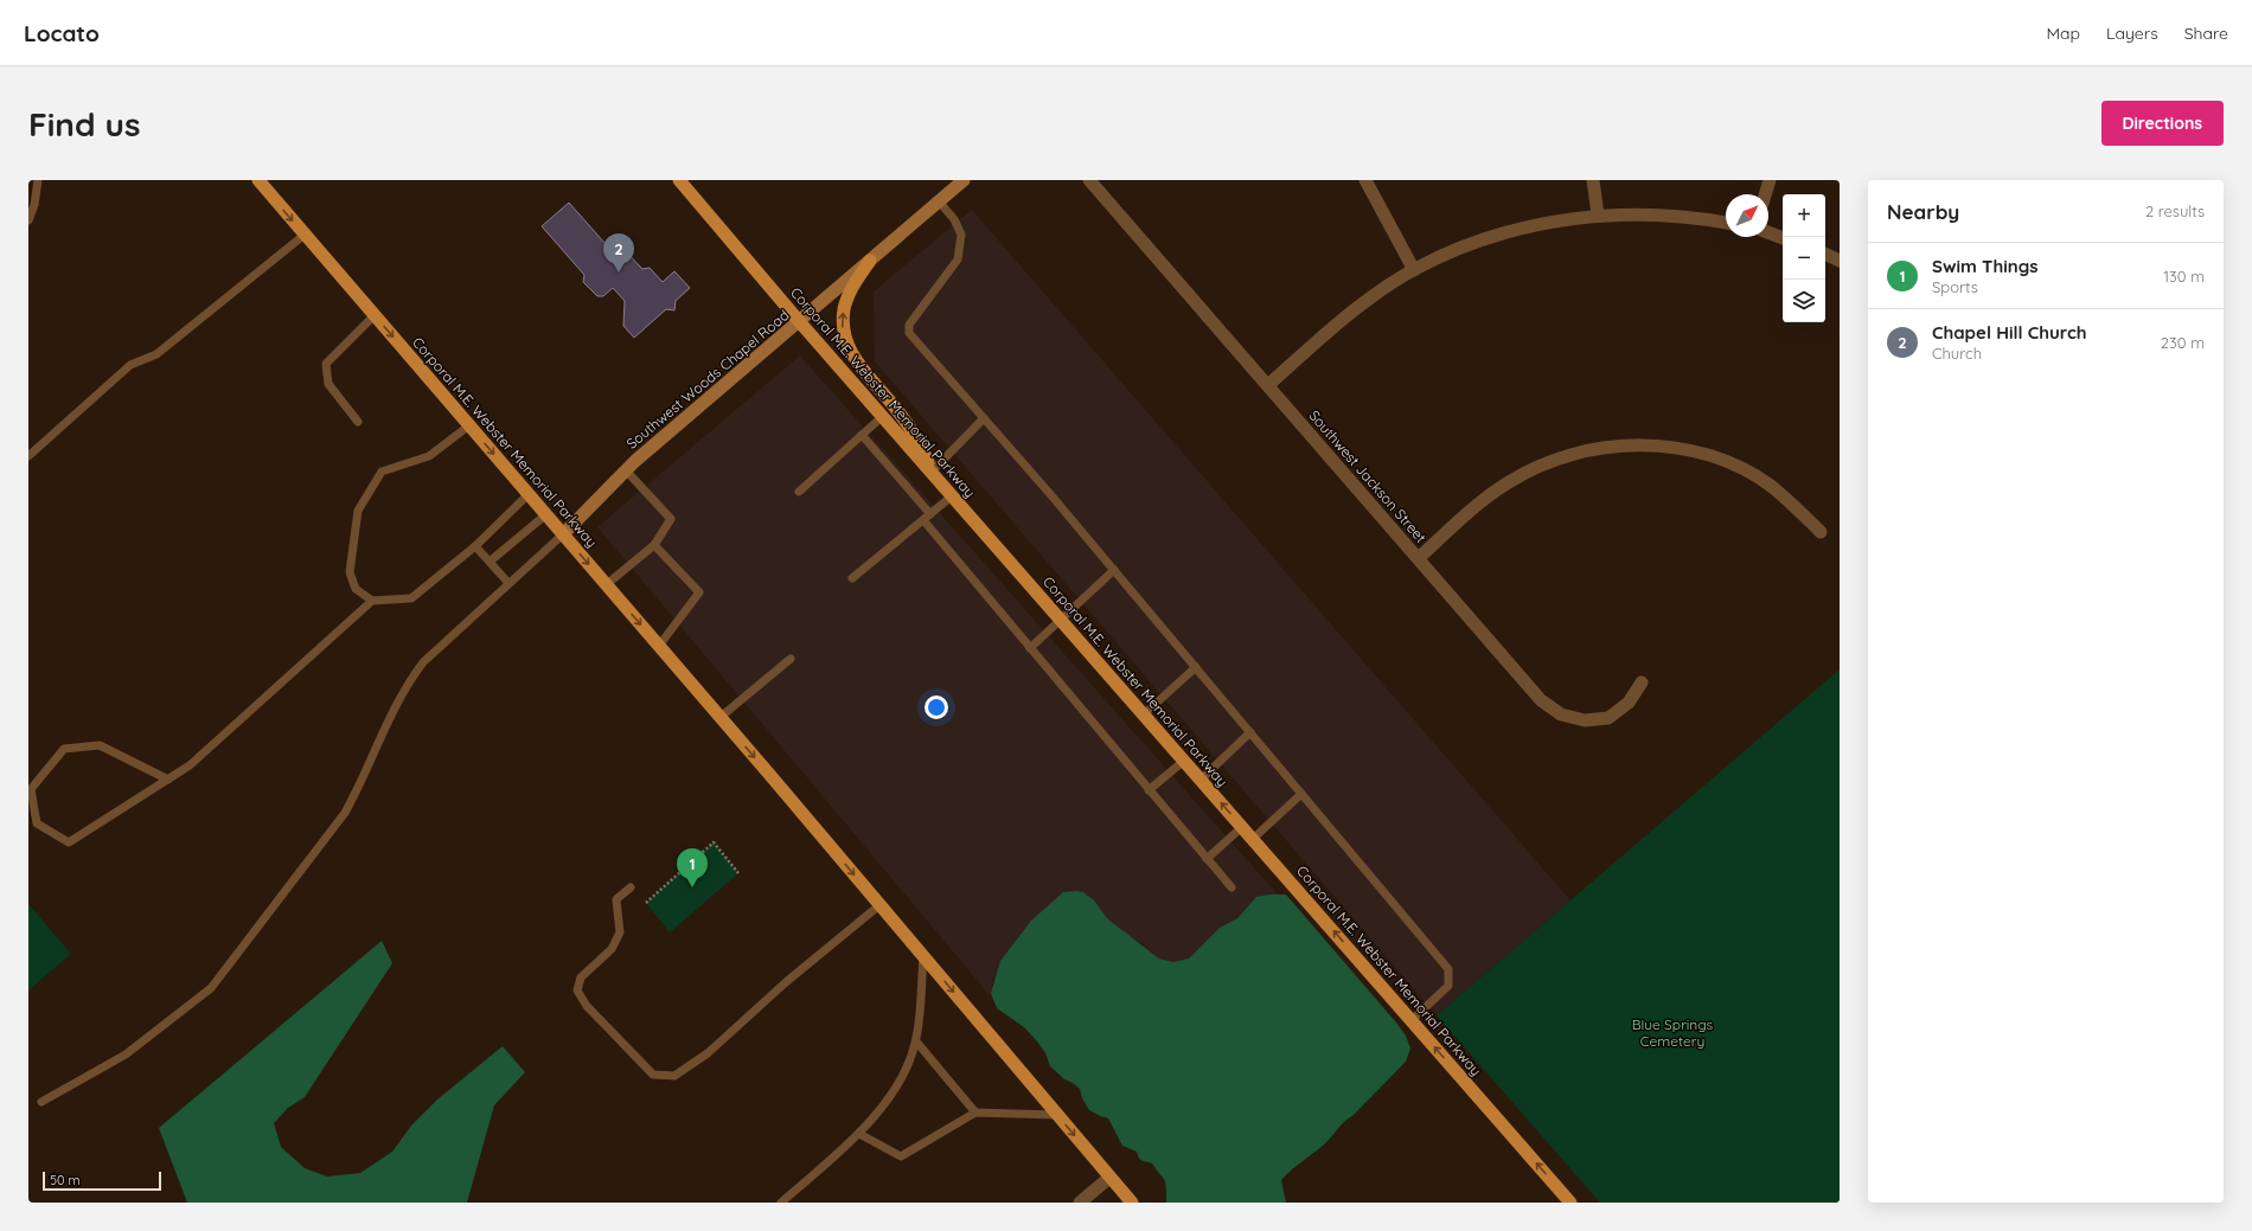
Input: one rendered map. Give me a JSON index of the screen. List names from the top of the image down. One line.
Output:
{"streets":{"main road":["Southwest Woods Chapel Road","Corporal M.E. Webster Memorial Parkway"],"street":["Southwest Jackson Street"]},"crossings":[["Southwest Woods Chapel Road","Corporal M.E. Webster Memorial Parkway"]],"parks":["Blue Springs Cemetery"],"scale_bar":"50 m","north":"top right","page":{"header":"Locato","nav":["Map","Layers","Share"],"buttons":"Directions","title":"Find us","heading":["Nearby","2 results"],"map_buttons":["+","−"],"pins":["2","1"],"list":[{"mark":"1","name":"Swim Things","note":"Sports","value":"130 m"},{"mark":"2","name":"Chapel Hill Church","note":"Church","value":"230 m"}],"scale":"50 m"}}
